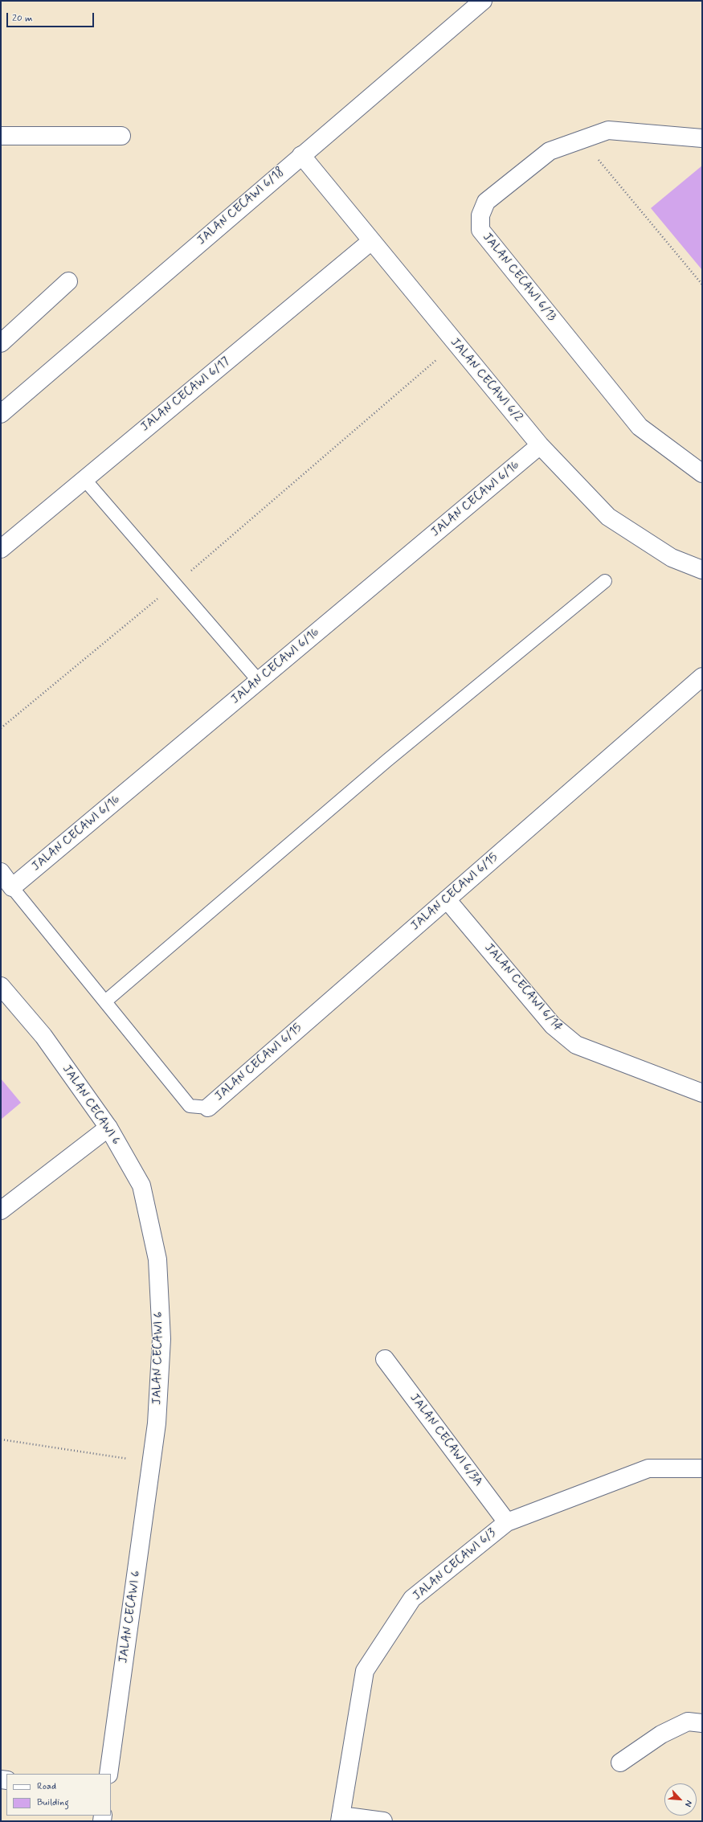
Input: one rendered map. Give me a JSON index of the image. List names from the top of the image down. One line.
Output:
{"streets":{"street":["JALAN CECAWI 6/18","JALAN CECAWI 6/13","JALAN CECAWI 6/2","JALAN CECAWI 6/17","JALAN CECAWI 6/16","JALAN CECAWI 6/15","JALAN CECAWI 6/14","JALAN CECAWI 6","JALAN CECAWI 6/3A","JALAN CECAWI 6/3"]},"crossings":[["JALAN CECAWI 6/18","JALAN CECAWI 6/2"],["JALAN CECAWI 6/2","JALAN CECAWI 6/17"],["JALAN CECAWI 6/2","JALAN CECAWI 6/16"],["JALAN CECAWI 6/15","JALAN CECAWI 6/14"],["JALAN CECAWI 6/3A","JALAN CECAWI 6/3"]],"legend":["Road","Building"],"scale_bar":"20 m","north":"bottom right"}
